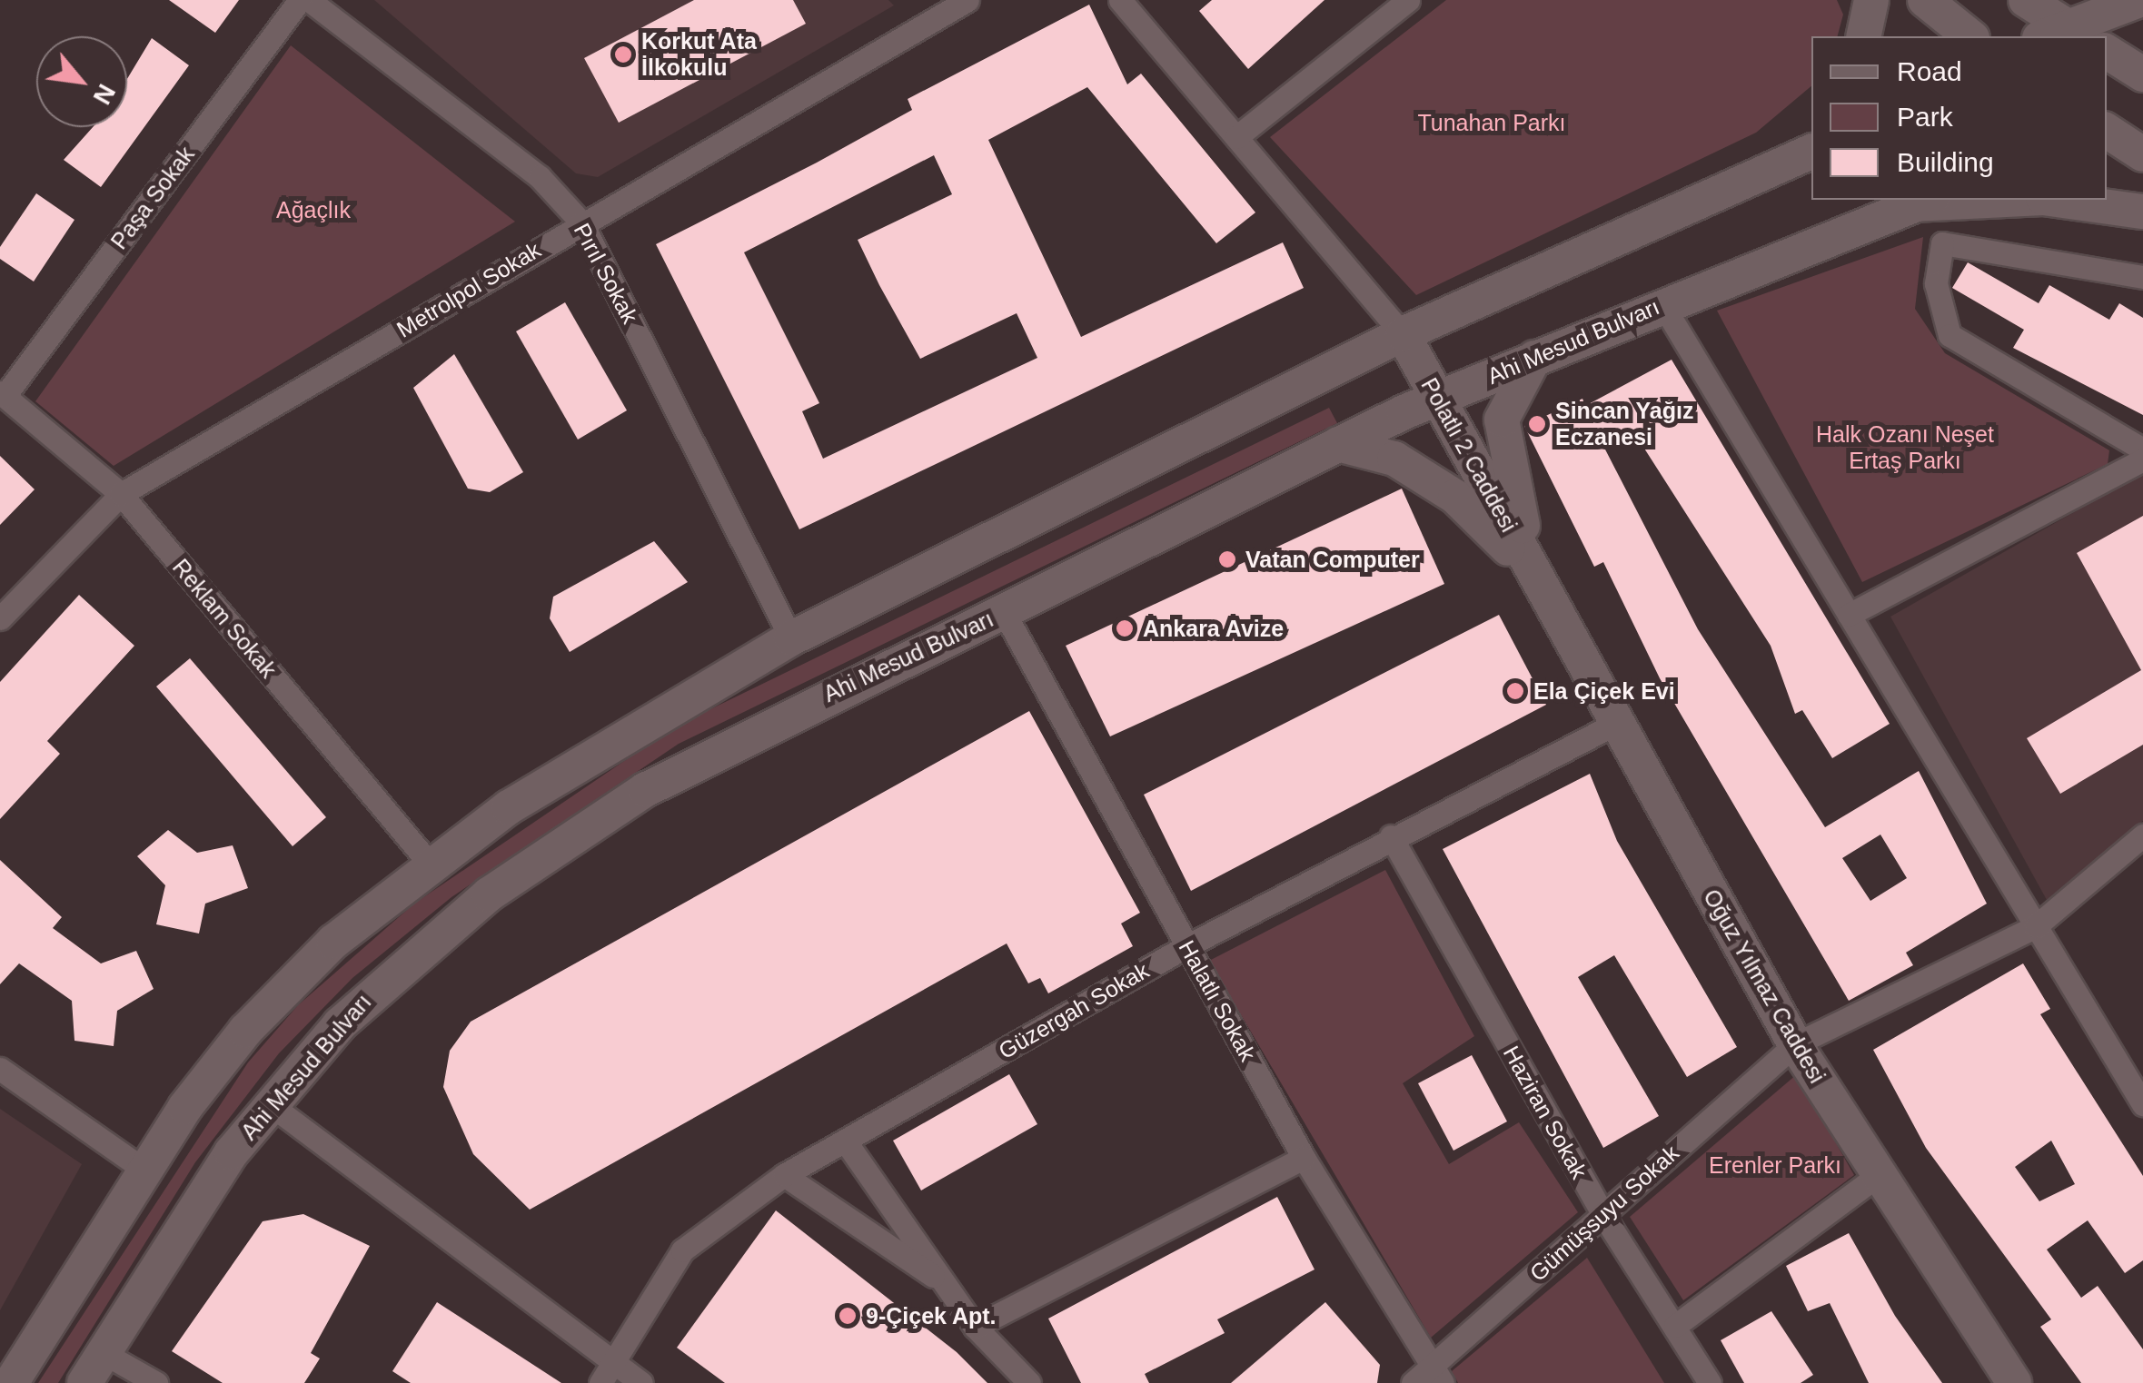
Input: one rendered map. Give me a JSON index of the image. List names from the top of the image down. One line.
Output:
{"streets":{"main road":["Ahi Mesud Bulvarı","Polatlı 2 Caddesi","Oğuz Yılmaz Caddesi"],"street":["Paşa Sokak","Pırıl Sokak","Metrolpol Sokak","Reklam Sokak","Halatlı Sokak","Güzergah Sokak","Haziran Sokak","Gümüşsuyu Sokak"]},"crossings":[["Paşa Sokak","Reklam Sokak"],["Pırıl Sokak","Metrolpol Sokak"],["Metrolpol Sokak","Reklam Sokak"],["Ahi Mesud Bulvarı","Polatlı 2 Caddesi"],["Ahi Mesud Bulvarı","Halatlı Sokak"],["Polatlı 2 Caddesi","Oğuz Yılmaz Caddesi"],["Oğuz Yılmaz Caddesi","Güzergah Sokak"],["Oğuz Yılmaz Caddesi","Gümüşsuyu Sokak"],["Halatlı Sokak","Güzergah Sokak"],["Halatlı Sokak","Gümüşsuyu Sokak"],["Güzergah Sokak","Haziran Sokak"],["Haziran Sokak","Gümüşsuyu Sokak"]],"parks":["Tunahan Parkı","Ağaçlık","Halk Ozanı Neşet Ertaş Parkı","Erenler Parkı"],"places":["Korkut Ata İlkokulu","Sincan Yağız Eczanesi","Vatan Computer","Ankara Avize","Ela Çiçek Evi","9-Çiçek Apt."],"legend":["Road","Park","Building"],"north":"bottom right"}
